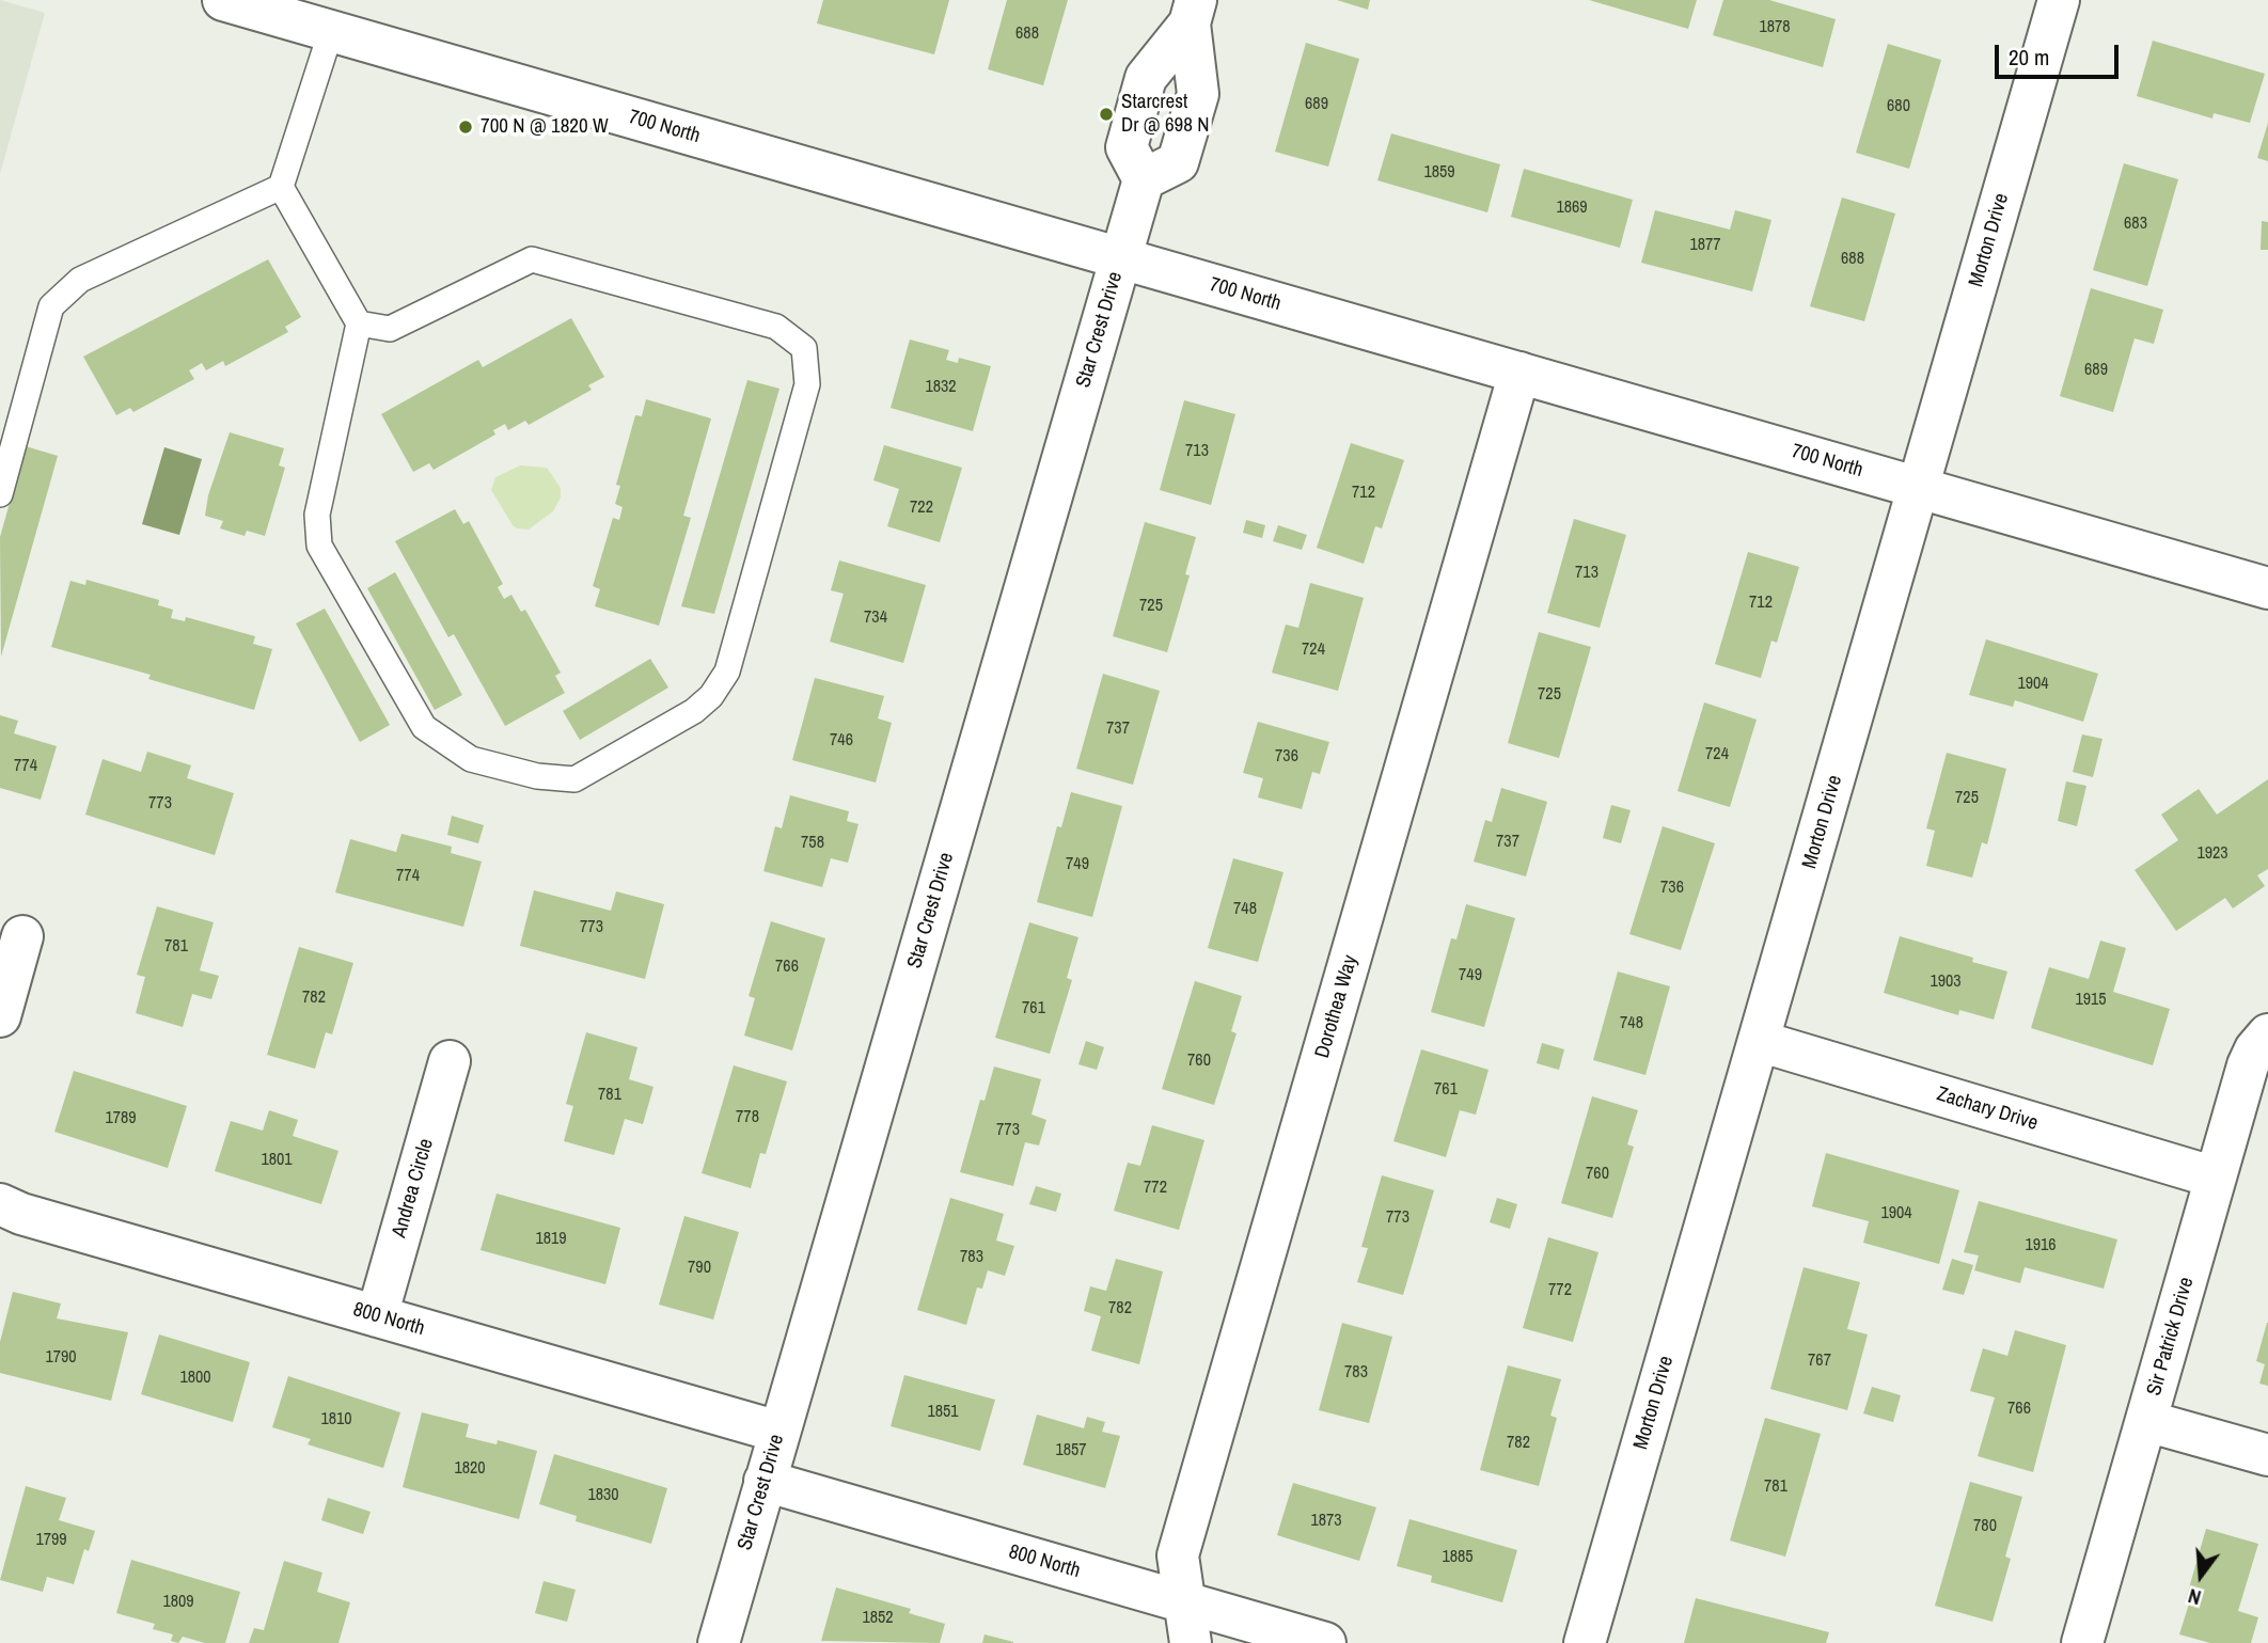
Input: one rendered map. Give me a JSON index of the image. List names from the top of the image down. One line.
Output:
{"streets":{"street":["700 North","Morton Drive","Star Crest Drive","Dorothea Way","Zachary Drive","Andrea Circle","800 North","Sir Patrick Drive"]},"crossings":[["700 North","Morton Drive"],["700 North","Star Crest Drive"],["700 North","Dorothea Way"],["Morton Drive","Zachary Drive"],["Star Crest Drive","800 North"],["Dorothea Way","800 North"],["Zachary Drive","Sir Patrick Drive"],["Andrea Circle","800 North"]],"places":["Starcrest Dr @ 698 N","700 N @ 1820 W"],"house_numbers":["1878","688","689","680","1859","1869","683","1877","688","689","1832","713","712","722","713","712","725","734","724","1904","725","737","746","724","736","774","725","773","737","758","1923","749","774","736","748","773","781","766","749","1903","782","1915","761","748","760","761","781","778","1789","773","1801","760","772","1904","773","1819","1916","783","790","772","782","1790","767","783","1800","766","1851","1810","782","1857","1820","781","1830","1873","780","1799","1885","1809","1852"],"scale_bar":"20 m","north":"bottom"}
